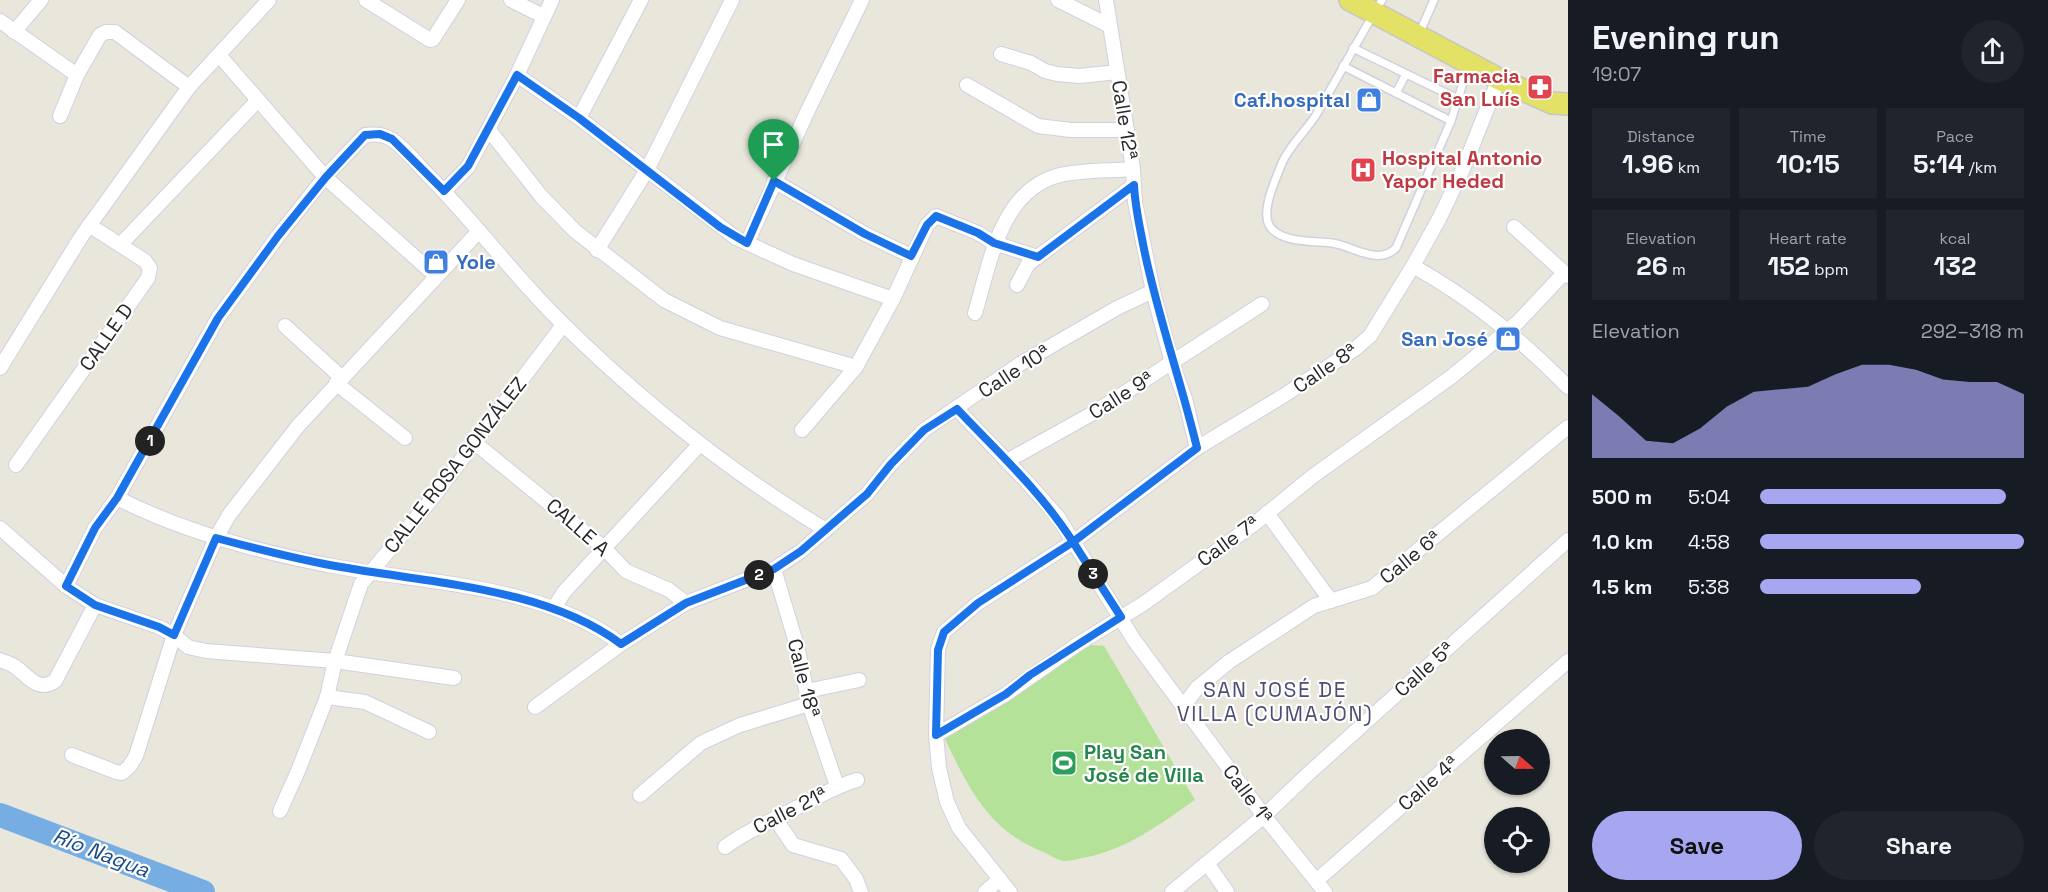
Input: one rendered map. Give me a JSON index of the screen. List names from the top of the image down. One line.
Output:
{"streets":{"street":["Calle 12ª","CALLE D","Calle 8ª","Calle 10ª","Calle 9ª","CALLE ROSA GONZÁLEZ","CALLE A","Calle 7ª","Calle 6ª","Calle 5ª","Calle 18ª","Calle 4ª","Calle 1ª","Calle 21ª"]},"crossings":[["Calle 12ª","Calle 8ª"],["Calle 12ª","Calle 10ª"],["Calle 12ª","Calle 9ª"],["Calle 8ª","Calle 7ª"],["Calle 8ª","Calle 1ª"],["Calle 10ª","CALLE A"],["Calle 10ª","Calle 18ª"],["Calle 10ª","Calle 1ª"],["Calle 9ª","Calle 1ª"],["CALLE ROSA GONZÁLEZ","CALLE A"],["Calle 7ª","Calle 1ª"],["Calle 6ª","Calle 1ª"],["Calle 5ª","Calle 1ª"],["Calle 18ª","Calle 21ª"],["Calle 4ª","Calle 1ª"]],"districts":["SAN JOSÉ DE VILLA (CUMAJÓN)"],"water":["Río Nagua"],"places":{"pharmacy":["Farmacia San Luís"],"shop":["Caf.hospital","Yole","San José"],"hospital":["Hospital Antonio Yapor Heded"],"sports":["Play San José de Villa"]},"north":"right","page":{"heading":["Evening run","19:07"],"stats":[["Distance","1.96 km"],["Time","10:15"],["Pace","5:14 /km"],["Elevation","26 m"],["Heart rate","152 bpm"],["kcal","132"]],"chart":["Elevation","292–318 m"],"pins":["1","3","2"],"list":[{"name":"500 m","note":"5:04"},{"name":"1.0 km","note":"4:58"},{"name":"1.5 km","note":"5:38"}],"buttons":["Save","Share"]}}
